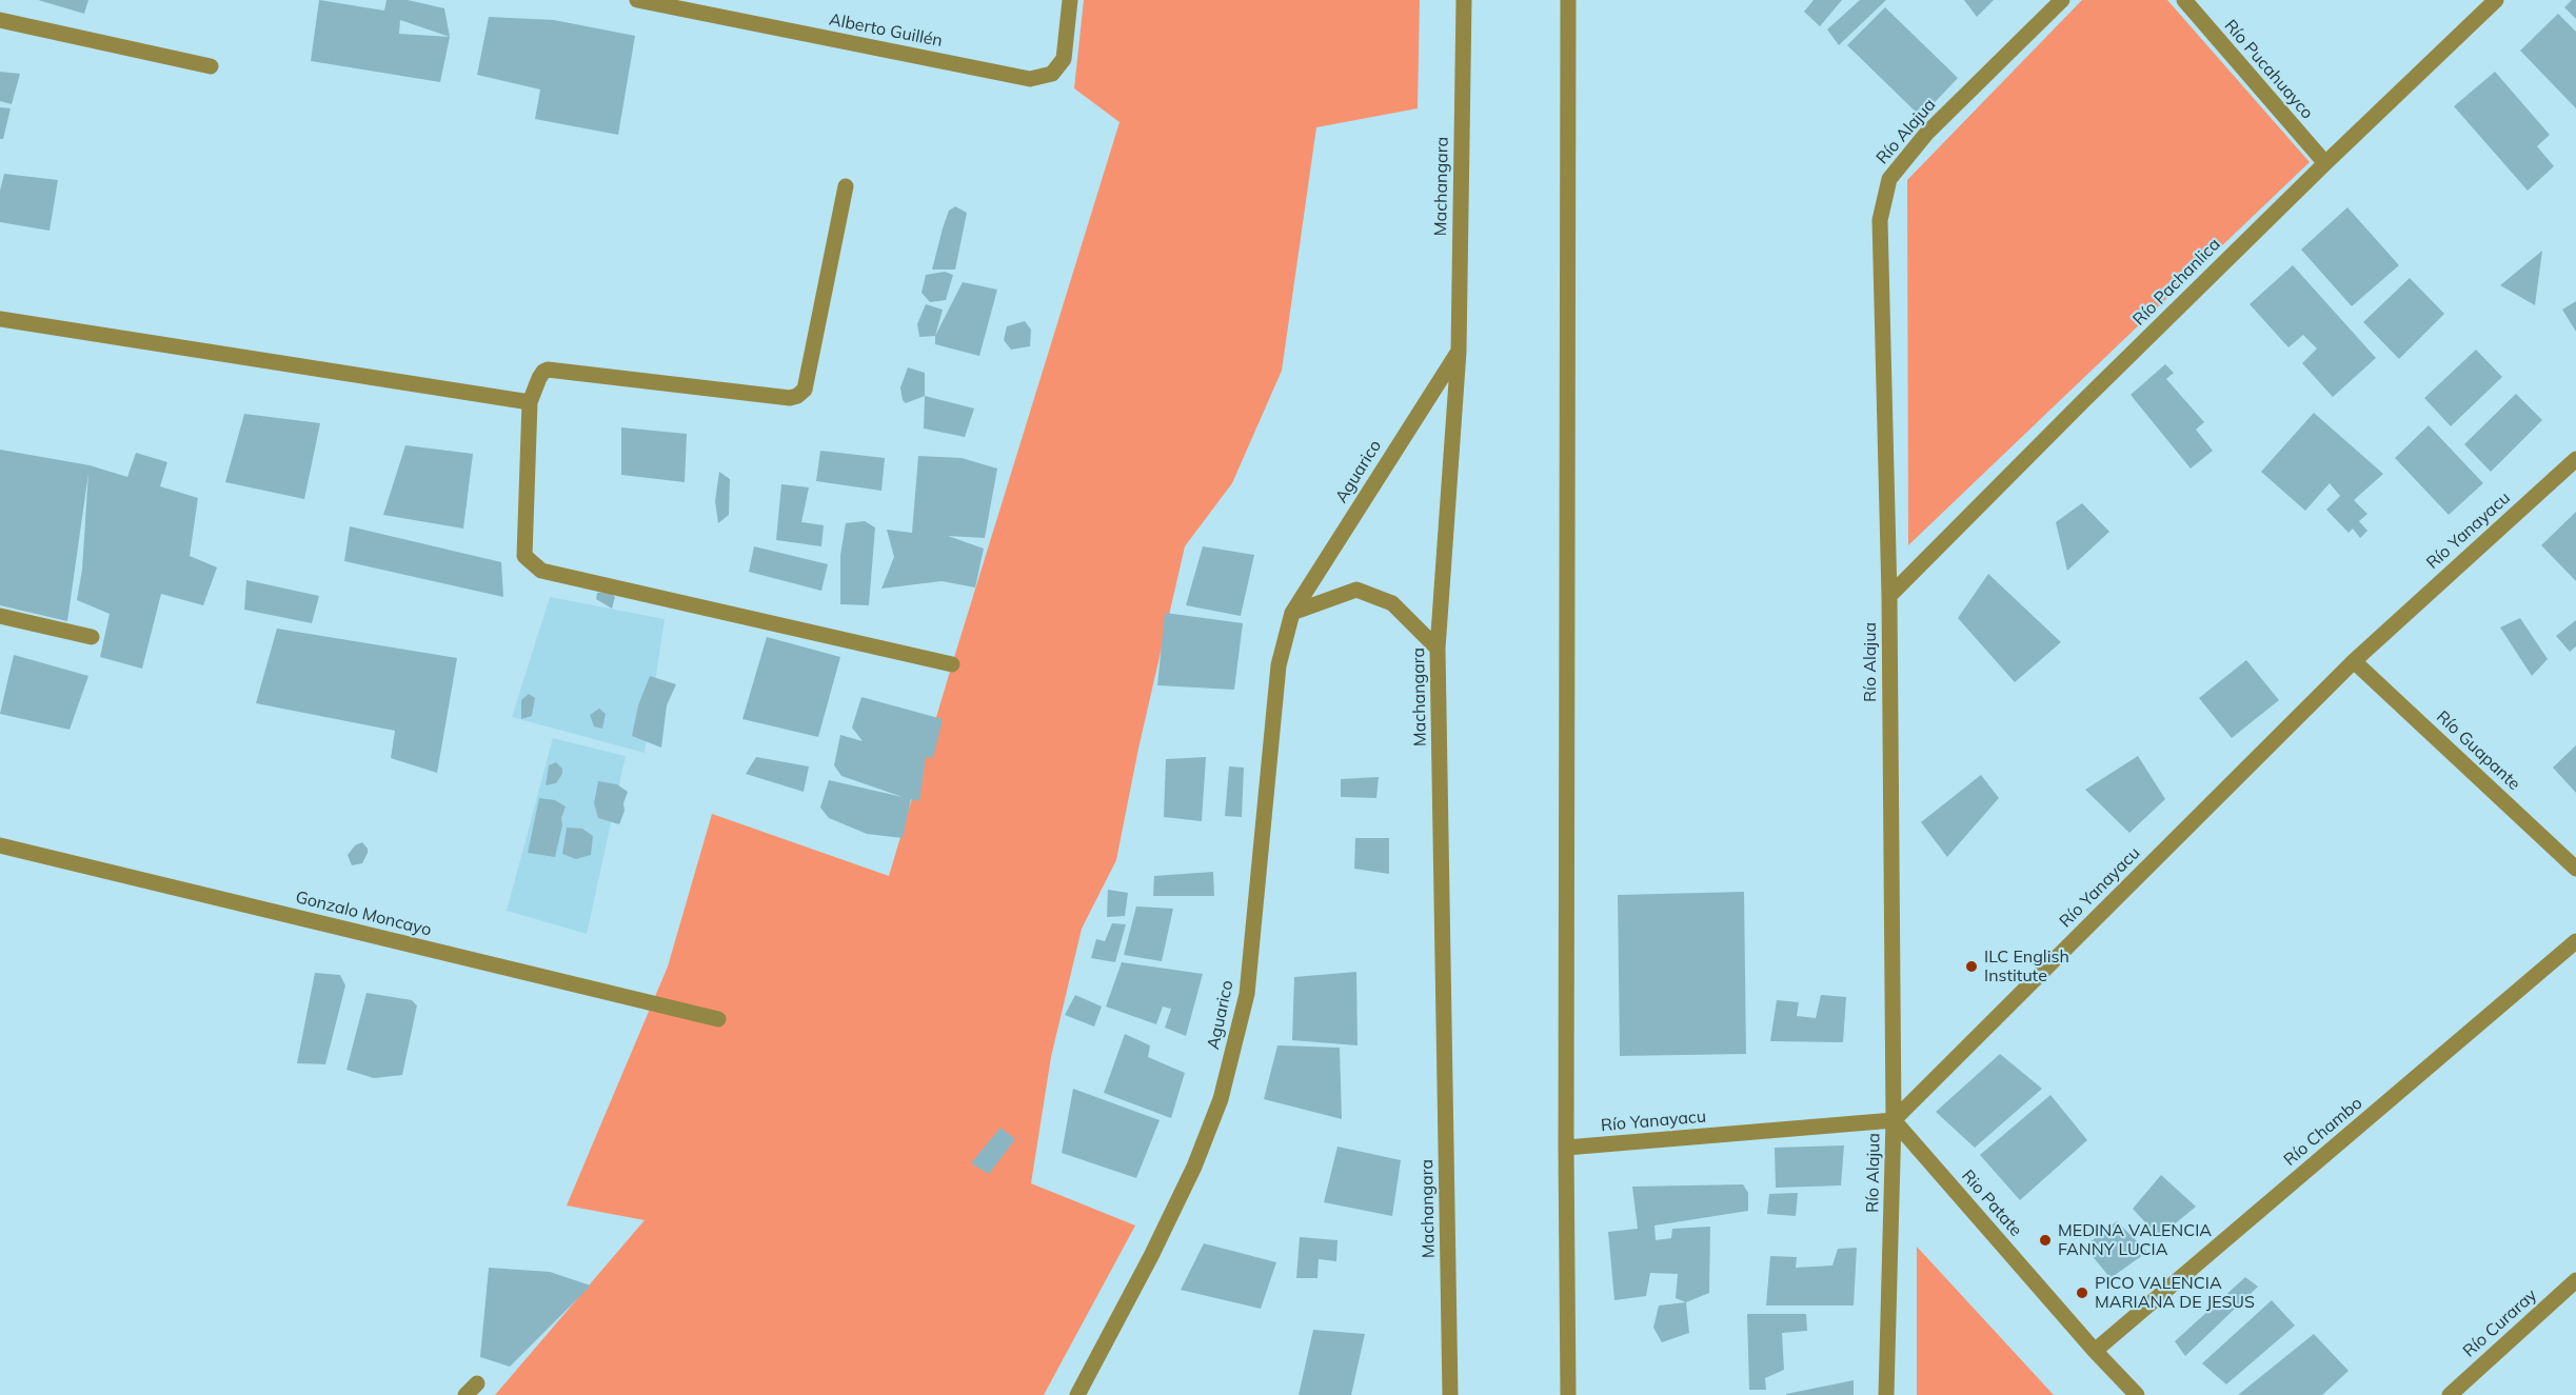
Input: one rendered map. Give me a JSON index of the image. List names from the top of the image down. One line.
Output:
{"streets":{"street":["Alberto Guillén","Río Pucahuayco","Río Alajua","Machangara","Río Pachanlica","Aguarico","Río Yanayacu","Río Guapante","Gonzalo Moncayo","Río Chambo","Rio Patate","Río Curaray"]},"crossings":[["Río Pucahuayco","Río Pachanlica"],["Río Alajua","Río Pachanlica"],["Río Alajua","Río Yanayacu"],["Río Alajua","Rio Patate"],["Machangara","Aguarico"],["Río Yanayacu","Río Guapante"],["Río Yanayacu","Rio Patate"],["Río Chambo","Rio Patate"]],"places":["ILC English Institute","MEDINA VALENCIA FANNY LUCIA","PICO VALENCIA MARIANA DE JESUS"]}
